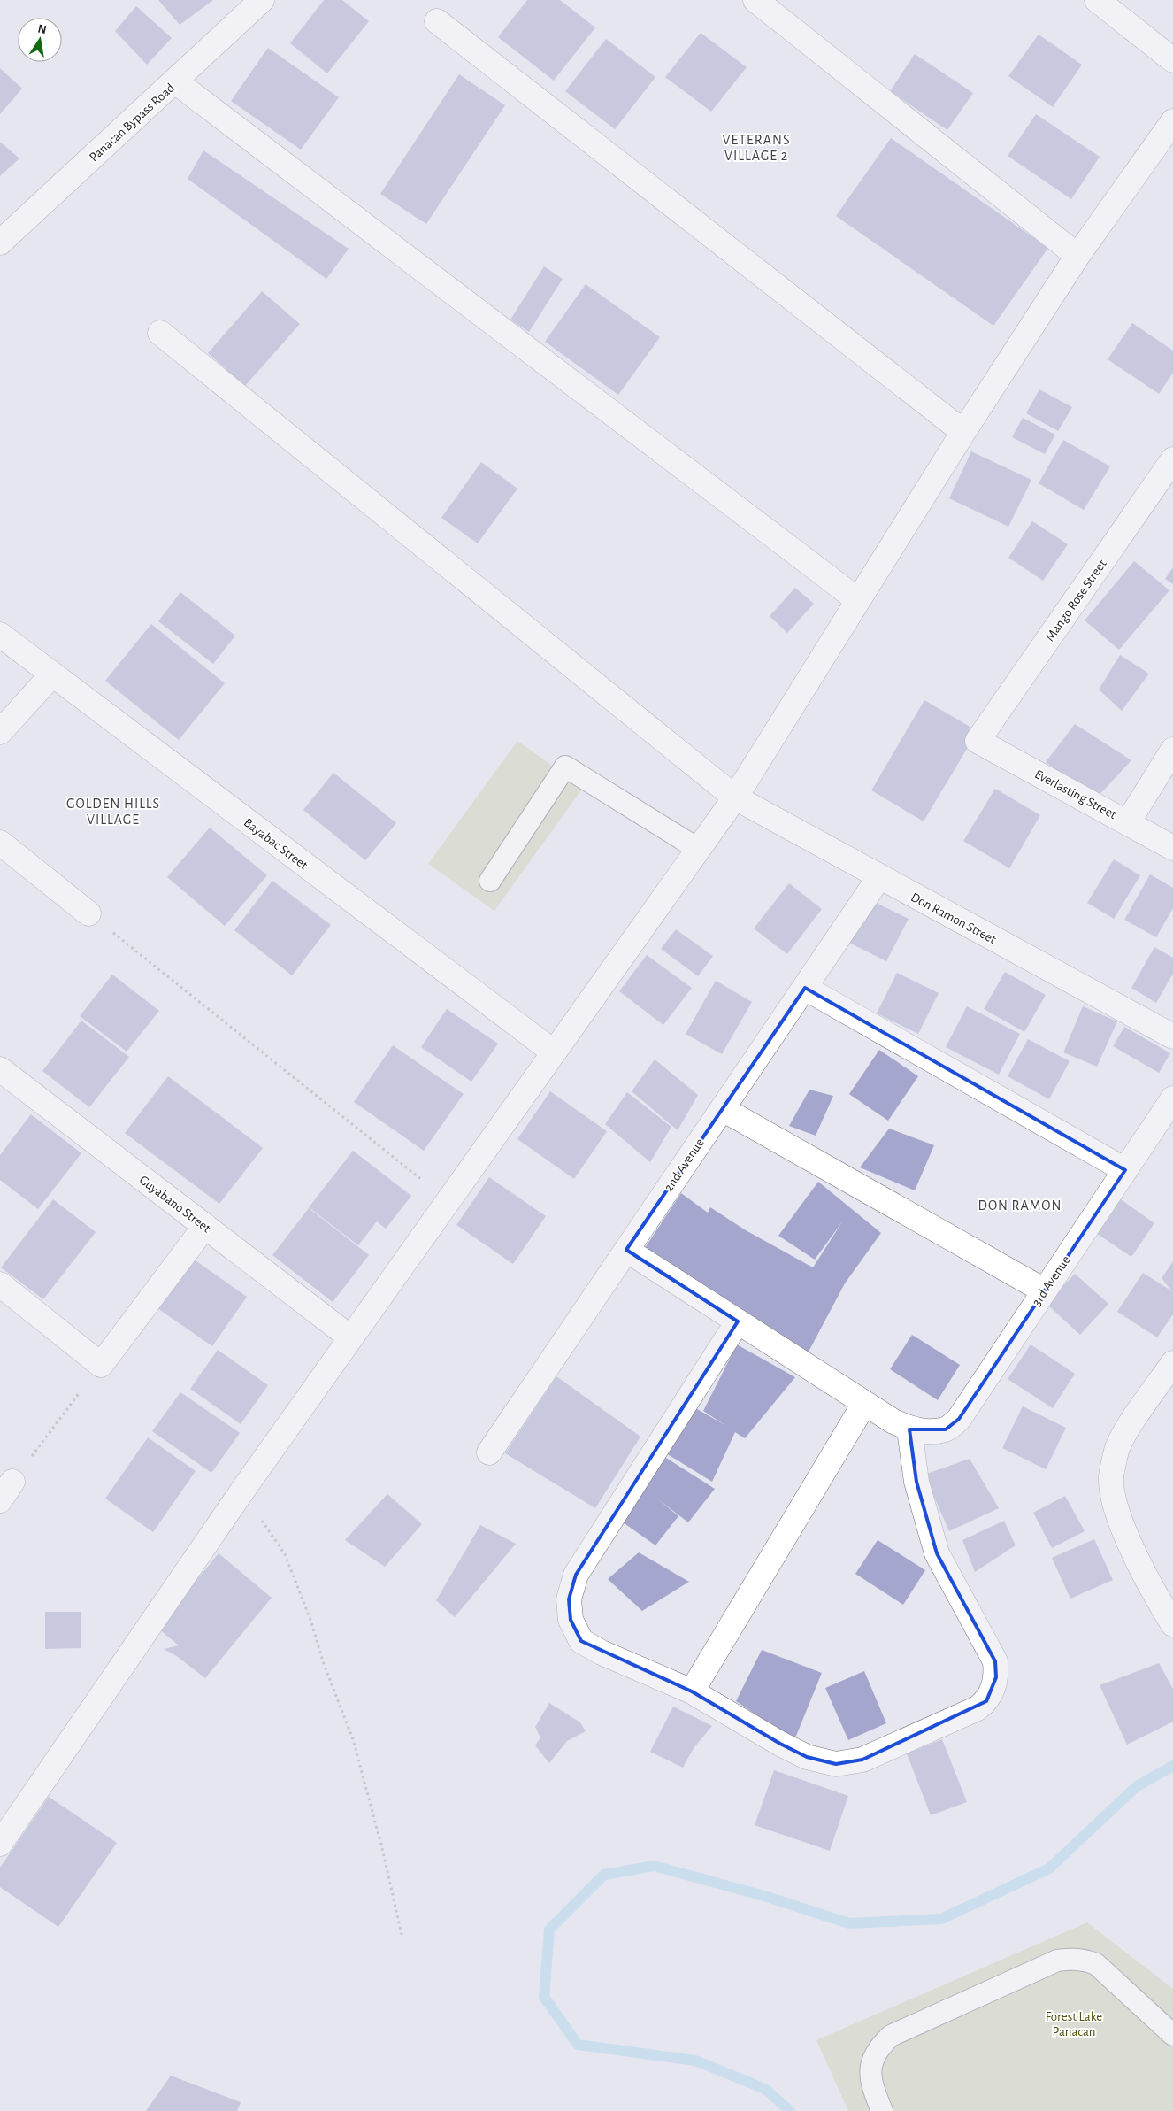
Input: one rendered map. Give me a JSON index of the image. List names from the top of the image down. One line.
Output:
{"streets":{"street":["Panacan Bypass Road","Mango Rose Street","Everlasting Street","Bayabac Street","Don Ramon Street","2nd Avenue","Guyabano Street","3rd Avenue"]},"crossings":[["Mango Rose Street","Everlasting Street"],["Don Ramon Street","2nd Avenue"]],"districts":["VETERANS VILLAGE 2","GOLDEN HILLS VILLAGE","DON RAMON"],"parks":["Forest Lake Panacan"],"north":"top"}
